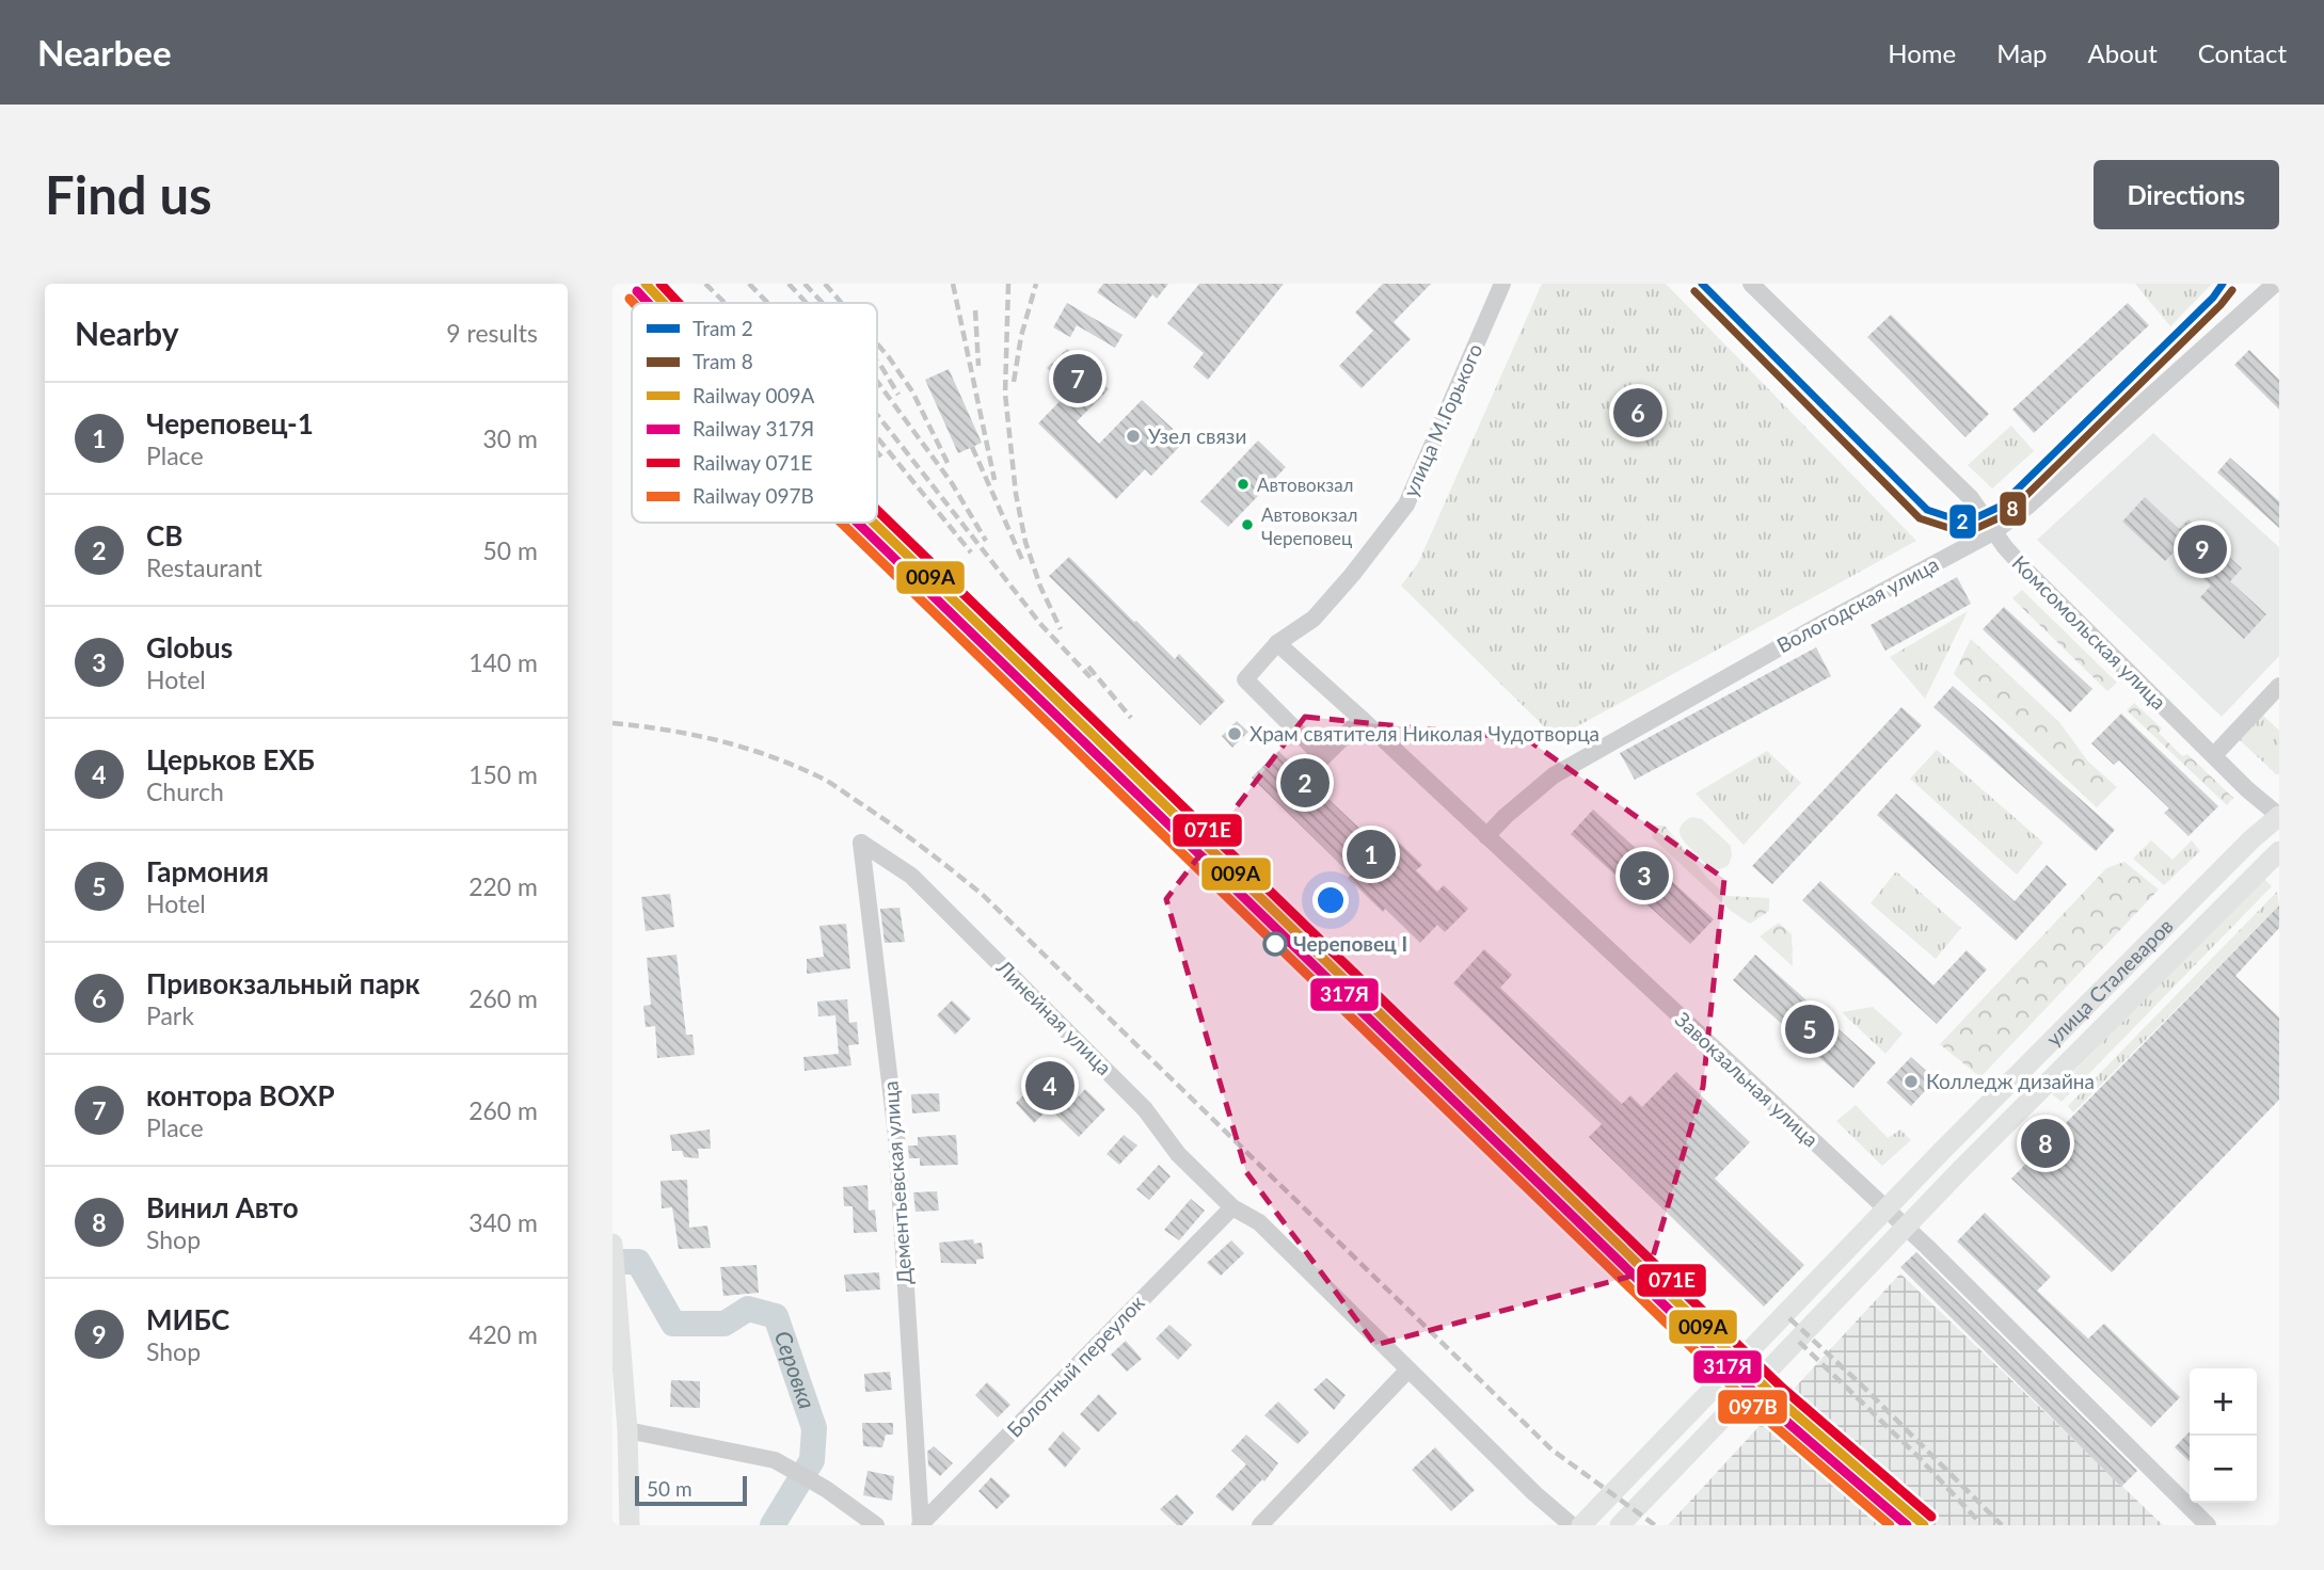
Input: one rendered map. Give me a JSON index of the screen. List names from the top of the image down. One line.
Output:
{"streets":{"main road":["улица Сталеваров"],"street":["улица М.Горького","Вологодская улица","Комсомольская улица","Линейная улица","Завокзальная улица","Дементьевская улица","Болотный переулок"]},"crossings":[["улица М.Горького","Завокзальная улица"],["Вологодская улица","Комсомольская улица"],["Вологодская улица","Завокзальная улица"],["Комсомольская улица","улица Сталеваров"],["Линейная улица","Дементьевская улица"],["Линейная улица","Болотный переулок"],["Дементьевская улица","Болотный переулок"]],"water":["Серовка"],"places":["Узел связи","Автовокзал","Автовокзал Череповец","Храм святителя Николая Чудотворца","Череповец I","Колледж дизайна"],"lines":["tram line 2","rail line 009А","rail line 071Е","tram line 8","rail line 317Я","rail line 097В"],"legend":["Tram 2","Tram 8","Railway 009А","Railway 317Я","Railway 071Е","Railway 097В"],"scale_bar":"50 m","page":{"header":"Nearbee","nav":["Home","Map","About","Contact"],"buttons":"Directions","title":"Find us","heading":["Nearby","9 results"],"pins":["7","6","9","2","1","3","5","4","8"],"list":[{"mark":"1","name":"Череповец-1","note":"Place","value":"30 m"},{"mark":"2","name":"СВ","note":"Restaurant","value":"50 m"},{"mark":"3","name":"Globus","note":"Hotel","value":"140 m"},{"mark":"4","name":"Церьков ЕХБ","note":"Church","value":"150 m"},{"mark":"5","name":"Гармония","note":"Hotel","value":"220 m"},{"mark":"6","name":"Привокзальный парк","note":"Park","value":"260 m"},{"mark":"7","name":"контора ВОХР","note":"Place","value":"260 m"},{"mark":"8","name":"Винил Авто","note":"Shop","value":"340 m"},{"mark":"9","name":"МИБС","note":"Shop","value":"420 m"}],"map_buttons":["+","−"],"scale":"50 m"}}
